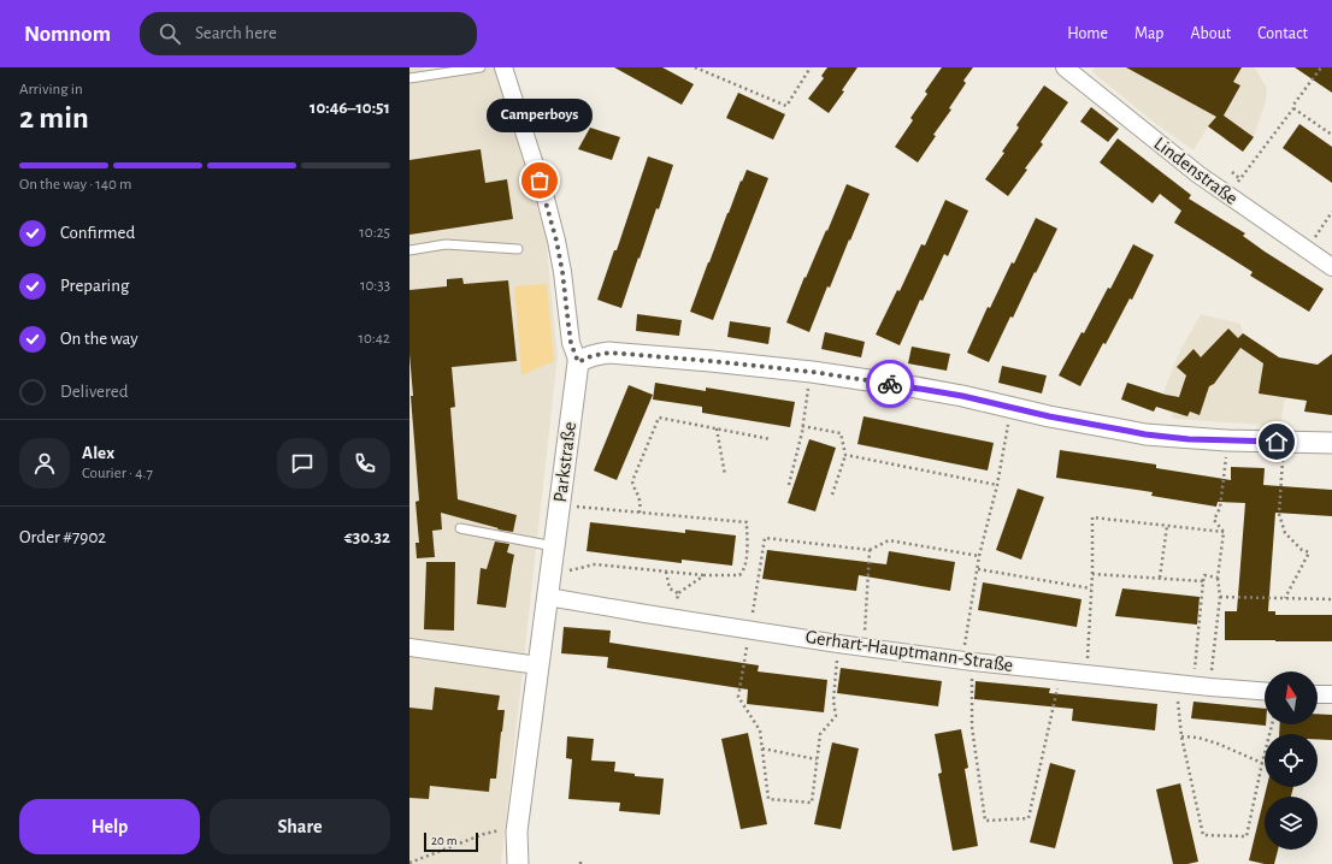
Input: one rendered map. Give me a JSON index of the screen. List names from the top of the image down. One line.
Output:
{"streets":{"street":["Lindenstraße","Parkstraße","Gerhart-Hauptmann-Straße"]},"crossings":[["Parkstraße","Gerhart-Hauptmann-Straße"]],"places":["Camperboys"],"scale_bar":"20 m","north":"top","page":{"header":"Nomnom","search":"Search here","nav":["Home","Map","About","Contact"],"heading":["2 min","Arriving in","10:46–10:51"],"panel":["Alex","Courier · 4.7","Order #7902","€30.32"],"bubble":"Camperboys","bar":"On the way · 140 m","list":[["Confirmed","10:25"],["Preparing","10:33"],["On the way","10:42"],"Delivered"],"buttons":["Help","Share"],"scale":"20 m"}}
